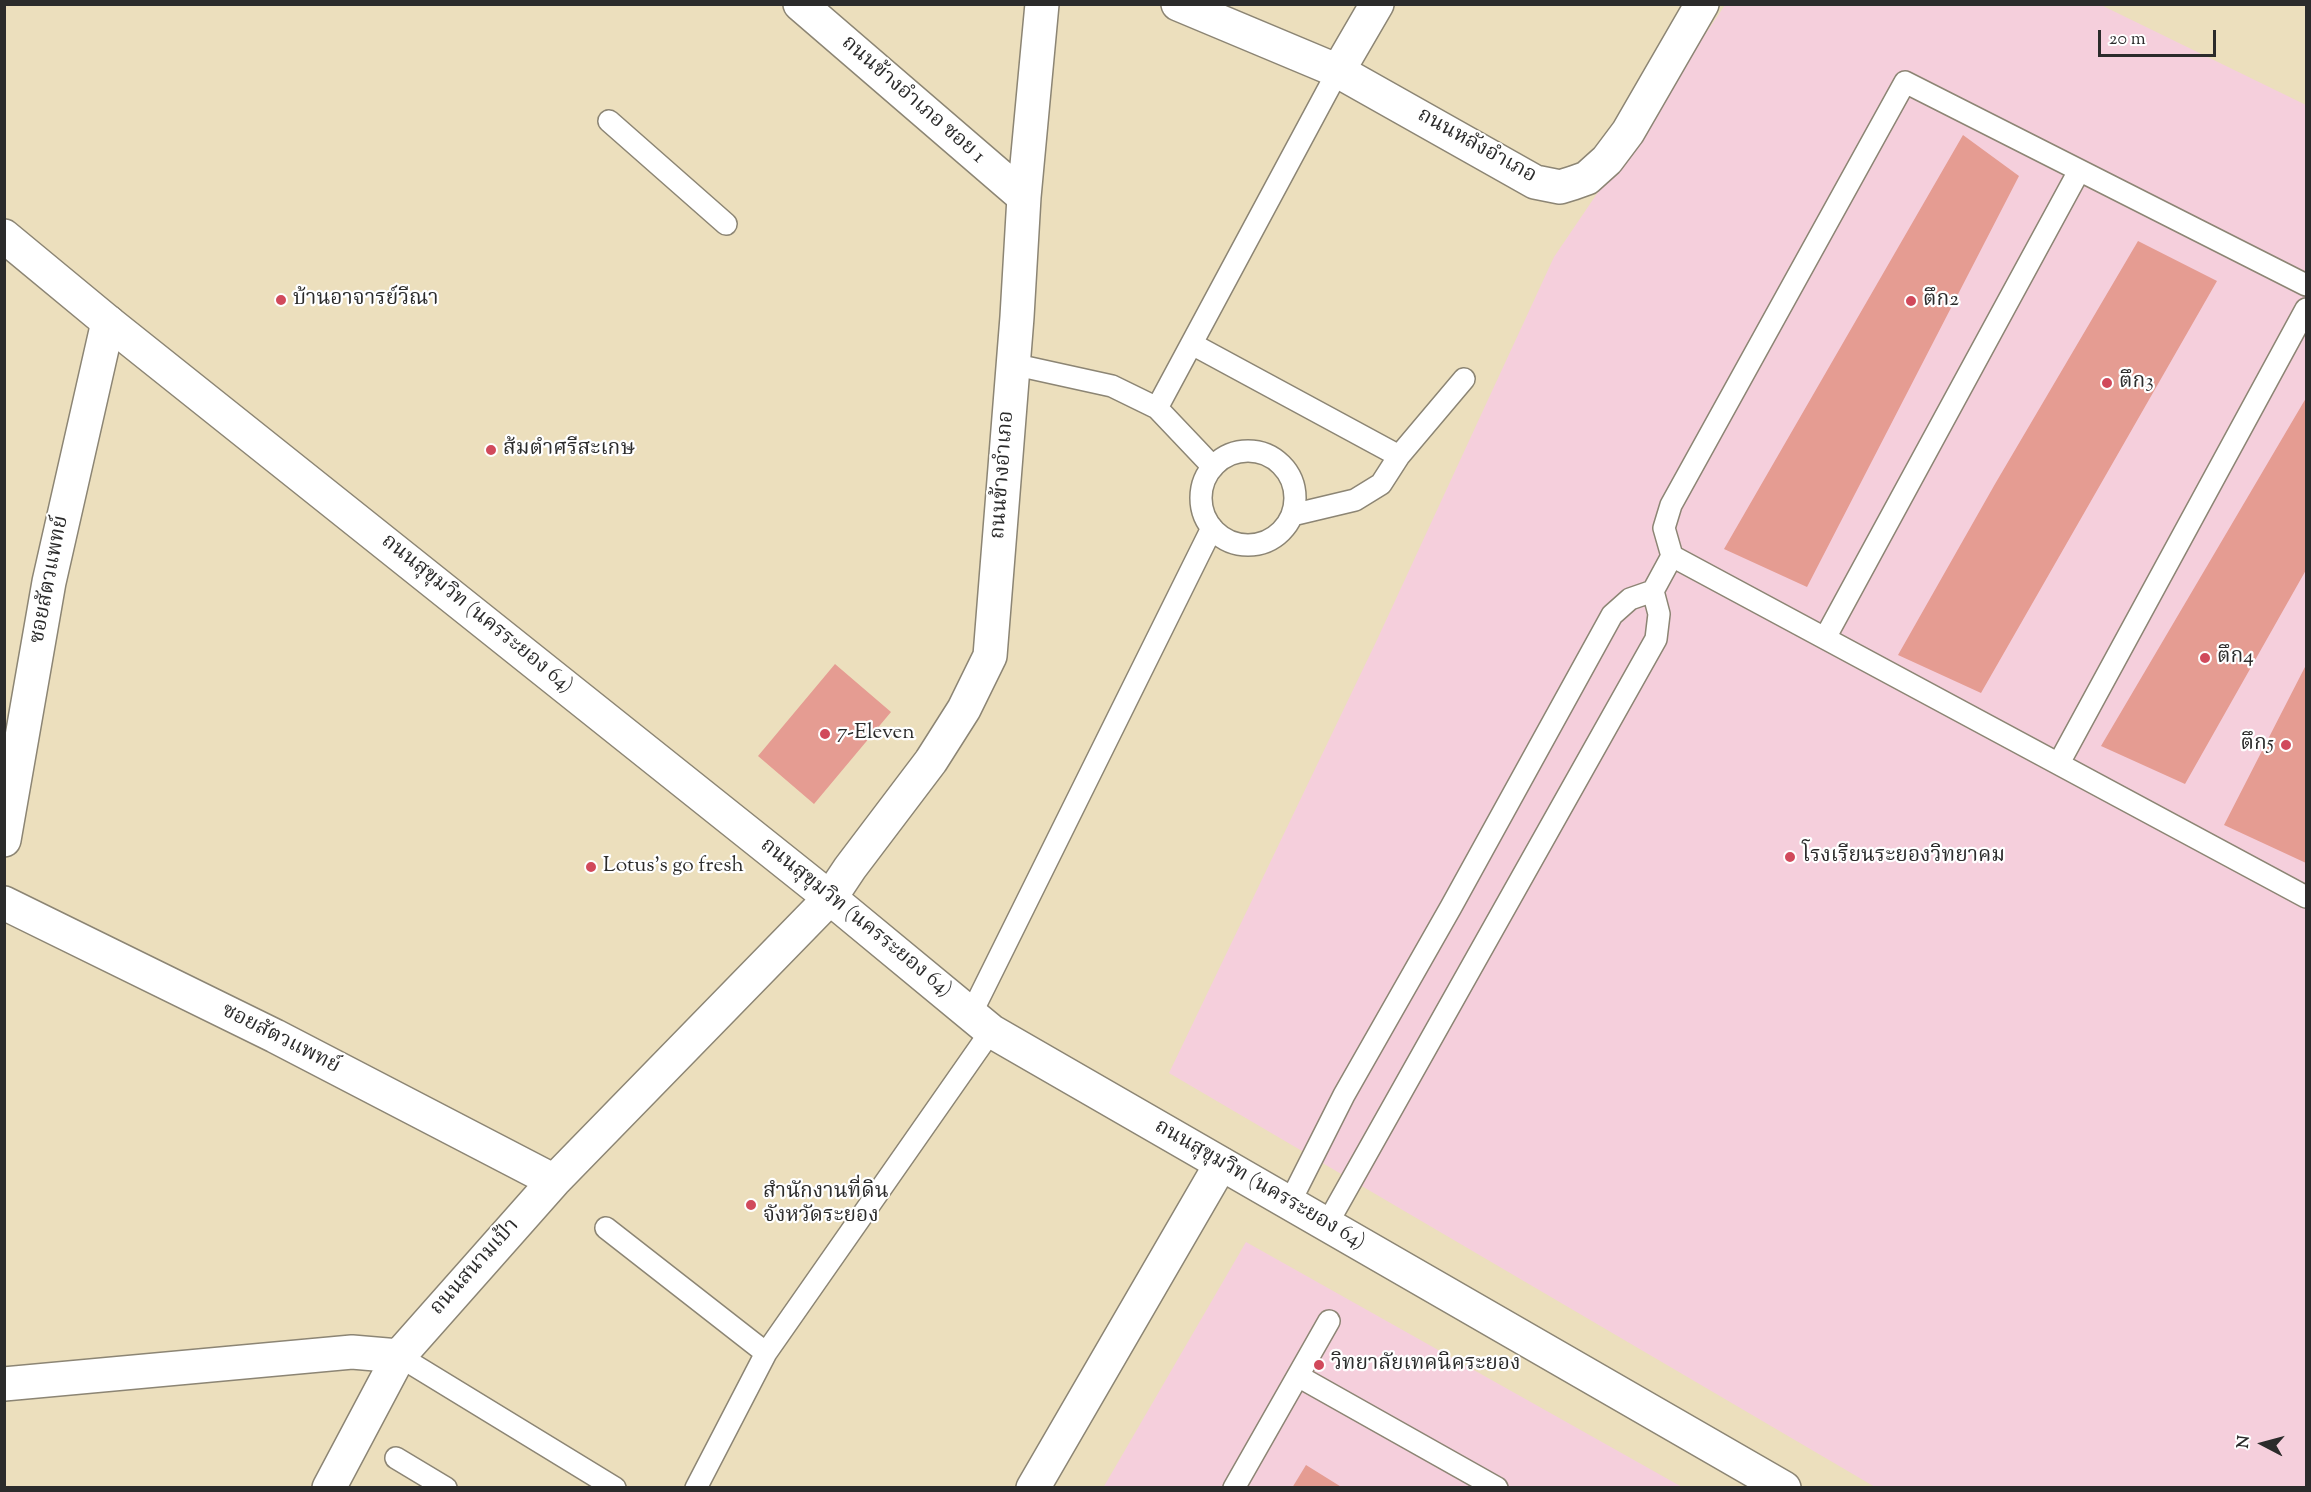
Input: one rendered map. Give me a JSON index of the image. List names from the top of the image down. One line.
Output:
{"streets":{"street":["ถนนข้างอำเภอ ซอย 1","ถนนหลังอำเภอ","ถนนข้างอำเภอ","ซอยสัตวแพทย์","ถนนสุขุมวิท (นครระยอง 64)","ถนนสนามเป้า"]},"crossings":[["ถนนข้างอำเภอ ซอย 1","ถนนข้างอำเภอ"],["ถนนข้างอำเภอ","ถนนสุขุมวิท (นครระยอง 64)"],["ถนนข้างอำเภอ","ถนนสนามเป้า"],["ซอยสัตวแพทย์","ถนนสุขุมวิท (นครระยอง 64)"],["ซอยสัตวแพทย์","ถนนสนามเป้า"],["ถนนสุขุมวิท (นครระยอง 64)","ถนนสนามเป้า"]],"places":["บ้านอาจารย์วีณา","ตึก2","ตึก3","ส้มตำศรีสะเกษ","ตึก4","7-Eleven","ตึก5","โรงเรียนระยองวิทยาคม","Lotus's go fresh","สำนักงานที่ดิน จังหวัดระยอง","วิทยาลัยเทคนิคระยอง"],"scale_bar":"20 m","north":"left"}
